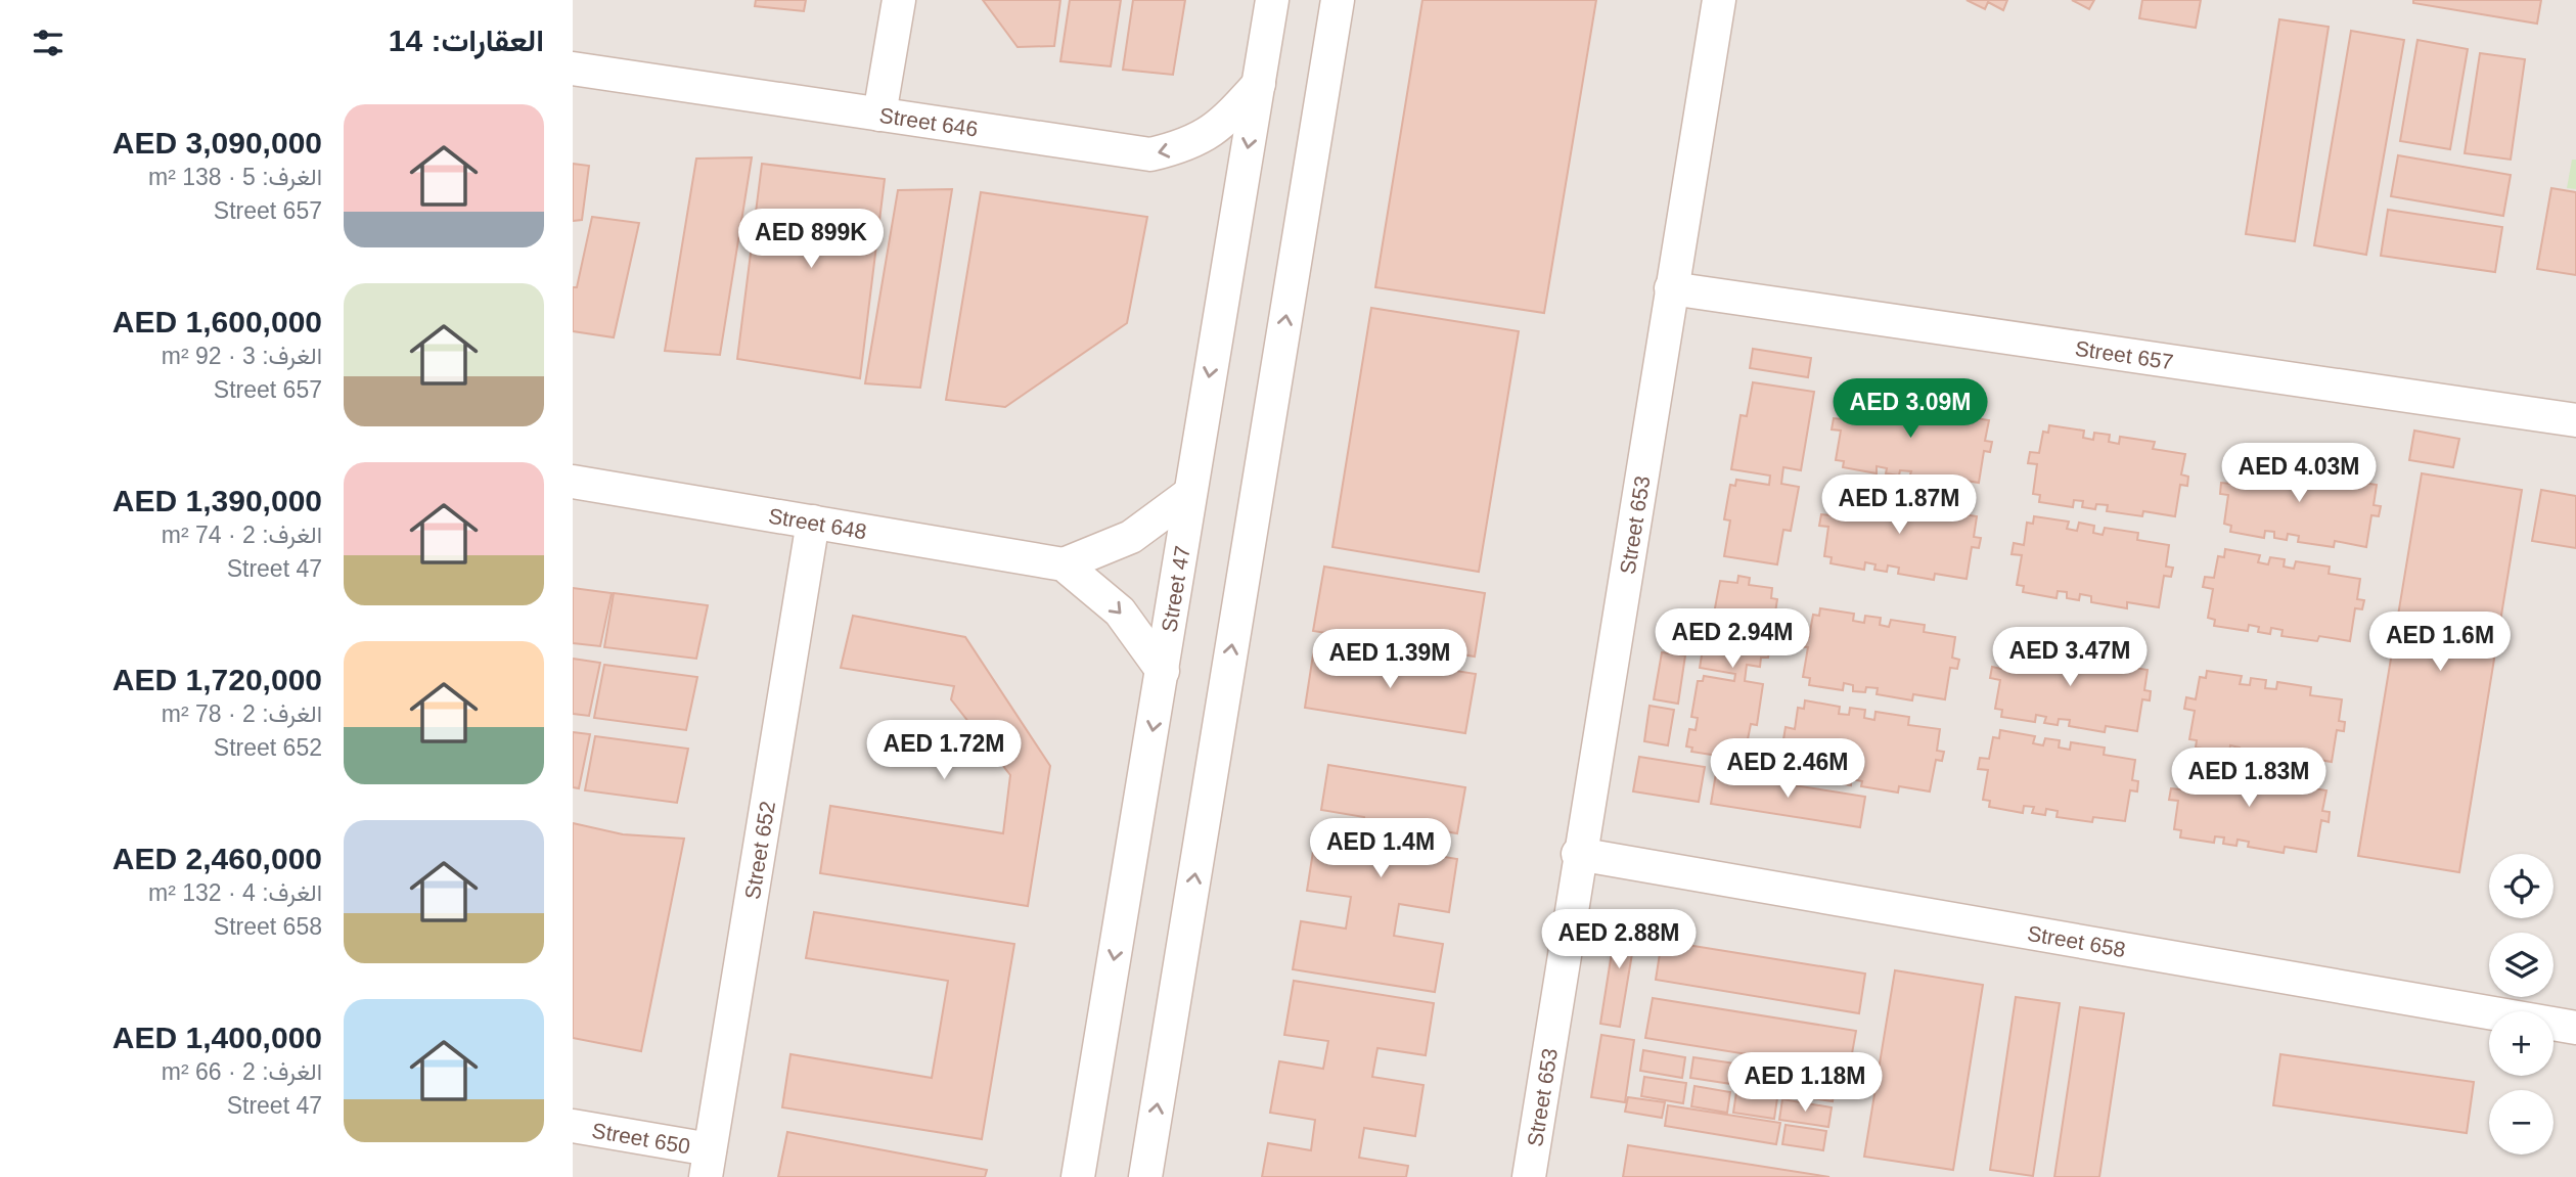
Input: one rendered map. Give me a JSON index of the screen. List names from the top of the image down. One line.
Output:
{"streets":{"street":["Street 646","Street 657","Street 648","Street 653","Street 47","Street 652","Street 658","Street 650"]},"crossings":[["Street 646","Street 47"],["Street 657","Street 653"],["Street 648","Street 652"],["Street 653","Street 658"],["Street 652","Street 650"]],"one_way":["Street 646"],"page":{"heading":"العقارات: 14","list":[{"name":"AED 3,090,000","note":"الغرف: 5 · 138 m² · Street 657"},{"name":"AED 1,600,000","note":"الغرف: 3 · 92 m² · Street 657"},{"name":"AED 1,390,000","note":"الغرف: 2 · 74 m² · Street 47"},{"name":"AED 1,720,000","note":"الغرف: 2 · 78 m² · Street 652"},{"name":"AED 2,460,000","note":"الغرف: 4 · 132 m² · Street 658"},{"name":"AED 1,400,000","note":"الغرف: 2 · 66 m² · Street 47"}],"price":["AED 899K","AED 3.09M","AED 4.03M","AED 1.87M","AED 2.94M","AED 1.6M","AED 3.47M","AED 1.39M","AED 1.72M","AED 2.46M","AED 1.83M","AED 1.4M","AED 2.88M","AED 1.18M"],"map_buttons":["+","−"]}}
